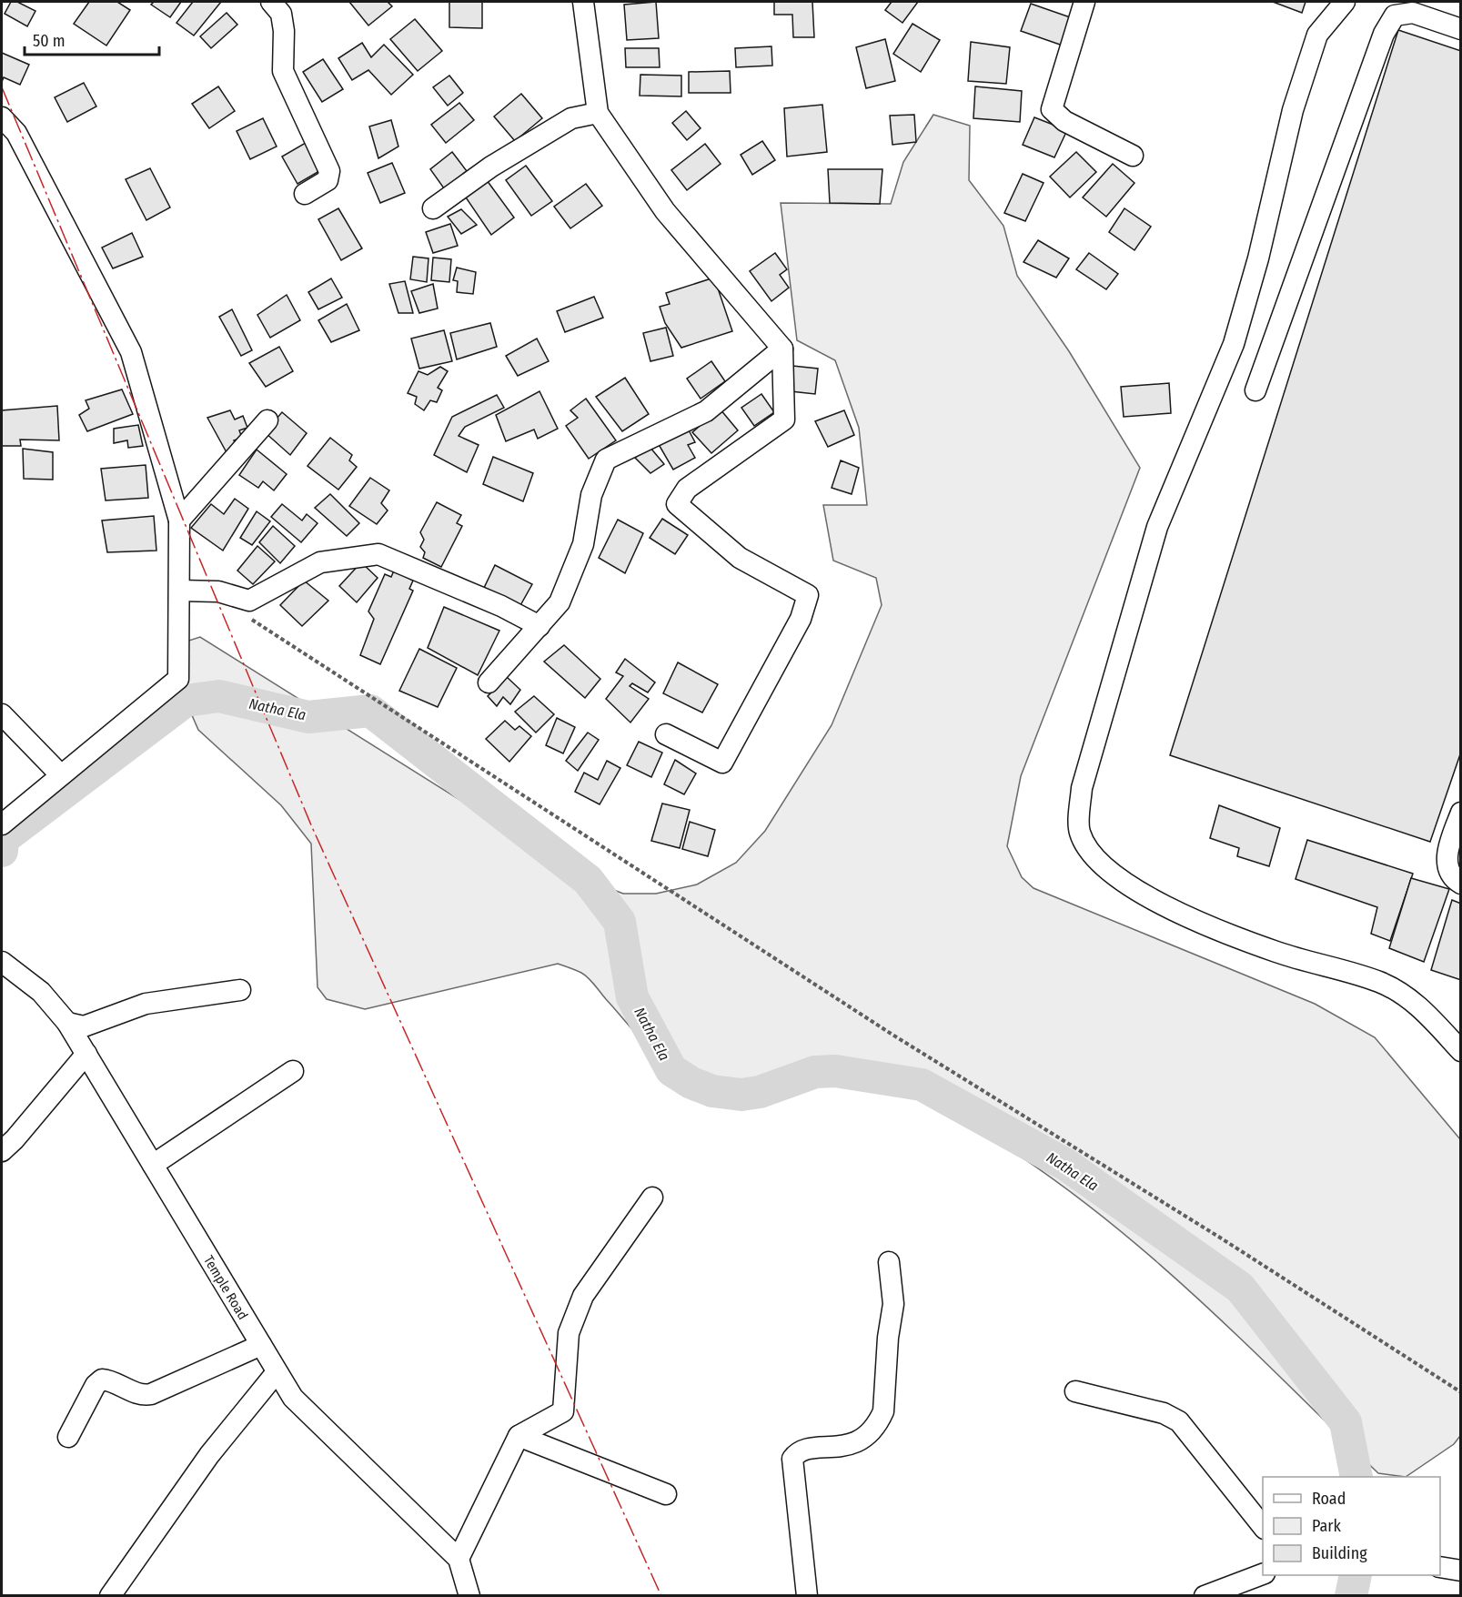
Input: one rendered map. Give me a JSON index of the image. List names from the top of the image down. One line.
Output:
{"streets":{"street":["Temple Road"]},"water":["Natha Ela"],"legend":["Road","Park","Building"],"scale_bar":"50 m"}
